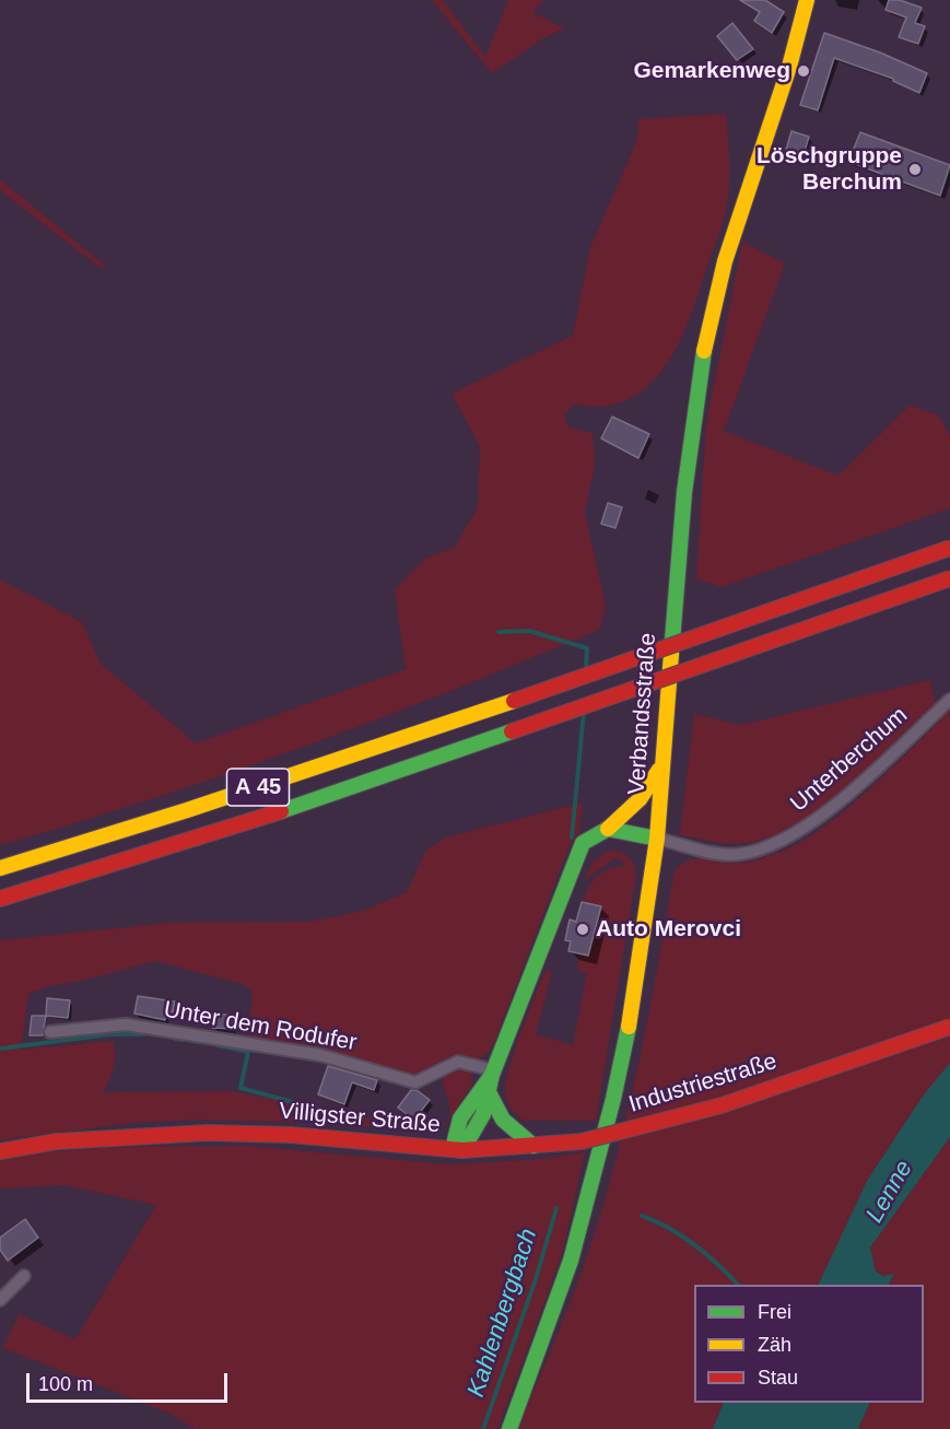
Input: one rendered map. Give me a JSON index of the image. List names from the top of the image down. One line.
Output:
{"streets":{"main road":["Verbandsstraße","A 45","Industriestraße","Villigster Straße"],"street":["Unterberchum","Unter dem Rodufer"]},"crossings":[["Verbandsstraße","Unterberchum"],["Verbandsstraße","Villigster Straße"],["Unter dem Rodufer","Villigster Straße"],["Industriestraße","Villigster Straße"]],"water":["Lenne","Kahlenbergbach"],"places":["Gemarkenweg","Löschgruppe Berchum","Auto Merovci"],"legend":["Frei","Zäh","Stau"],"scale_bar":"100 m"}
